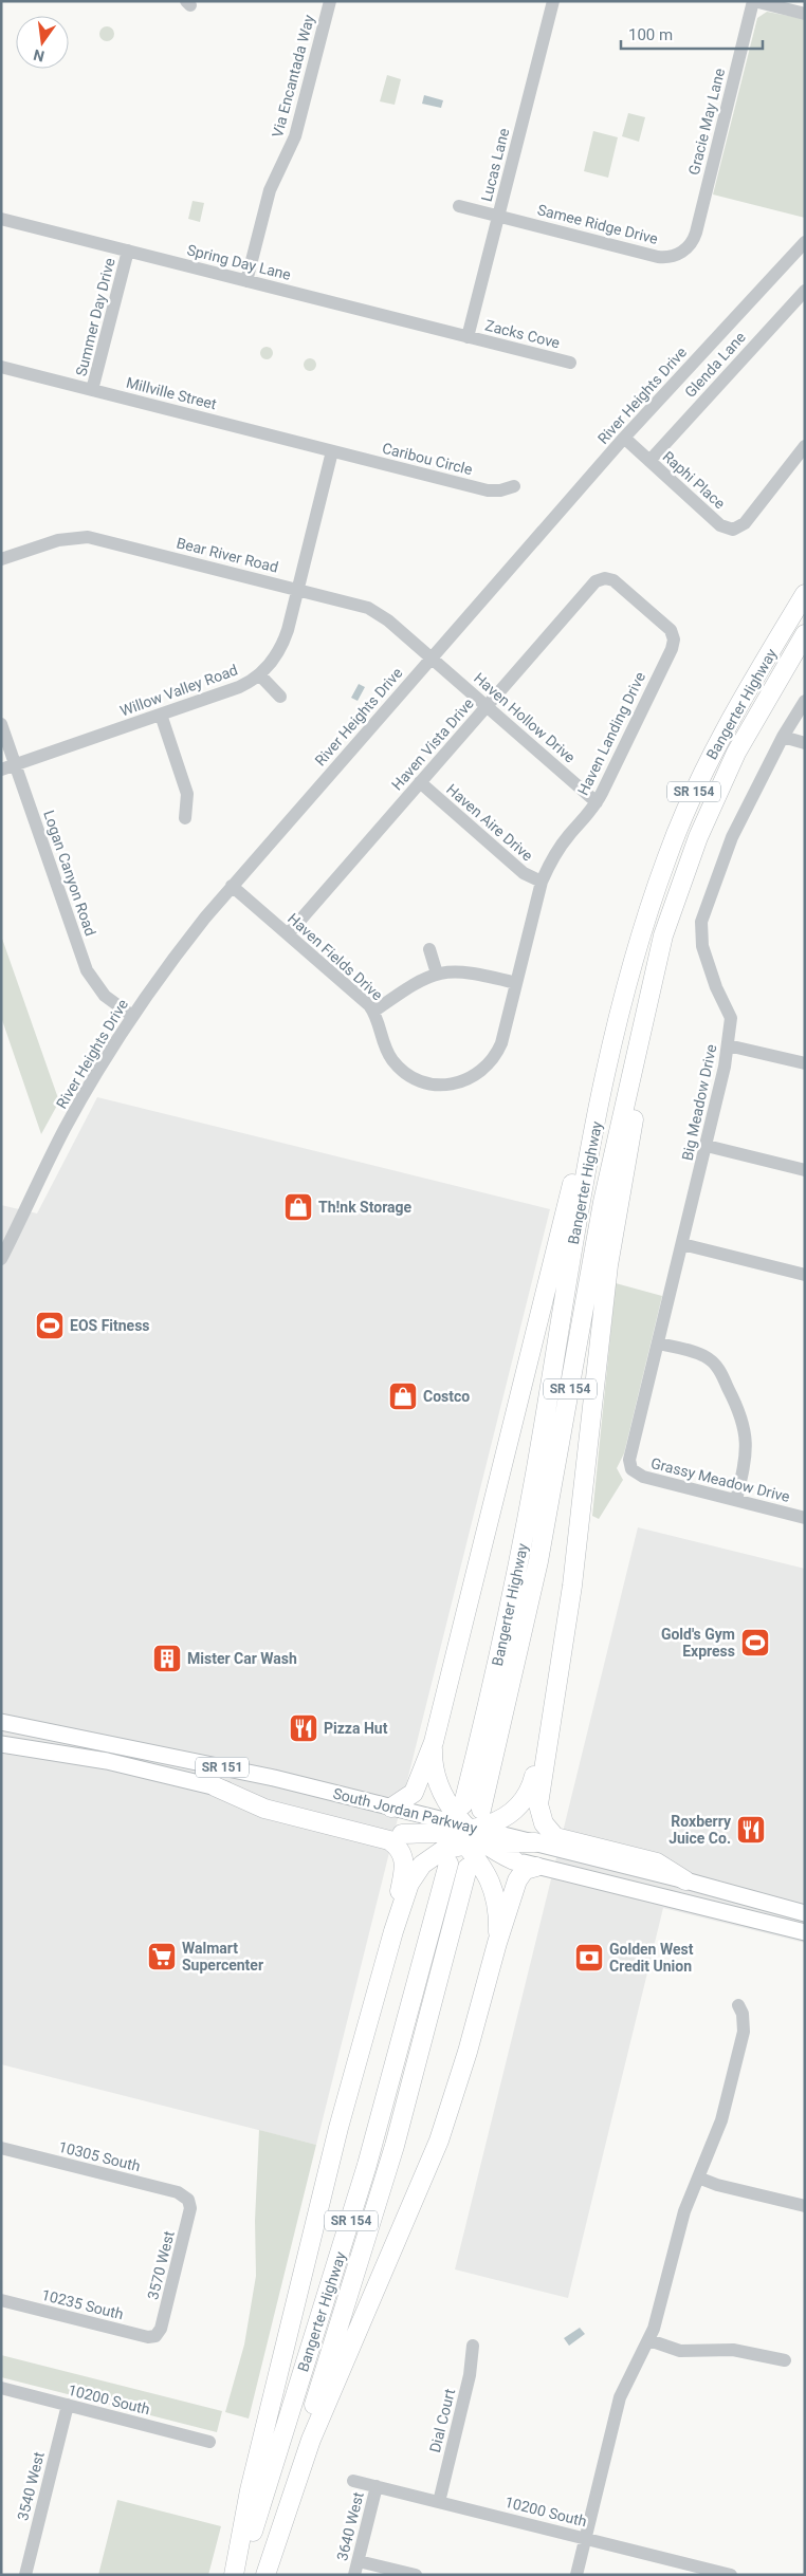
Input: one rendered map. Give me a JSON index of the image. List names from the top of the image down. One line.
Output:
{"streets":{"highway":["Bangerter Highway","SR 154"],"main road":["SR 151","South Jordan Parkway"],"street":["Via Encantada Way","Gracie May Lane","Lucas Lane","Samee Ridge Drive","Spring Day Lane","Summer Day Drive","Zacks Cove","Glenda Lane","Millville Street","River Heights Drive","Caribou Circle","Raphi Place","Bear River Road","Willow Valley Road","Haven Hollow Drive","Haven Landing Drive","Haven Vista Drive","Haven Aire Drive","Logan Canyon Road","Haven Fields Drive","Big Meadow Drive","Grassy Meadow Drive","10305 South","3570 West","10235 South","10200 South","Dial Court","3540 West","3640 West"]},"crossings":[["Via Encantada Way","Spring Day Lane"],["Gracie May Lane","Samee Ridge Drive"],["Lucas Lane","Samee Ridge Drive"],["Lucas Lane","Spring Day Lane"],["Lucas Lane","Zacks Cove"],["Spring Day Lane","Summer Day Drive"],["Spring Day Lane","Zacks Cove"],["Summer Day Drive","Millville Street"],["Glenda Lane","Raphi Place"],["Millville Street","Caribou Circle"],["Millville Street","Willow Valley Road"],["River Heights Drive","Raphi Place"],["River Heights Drive","Bear River Road"],["River Heights Drive","Haven Hollow Drive"],["River Heights Drive","Logan Canyon Road"],["River Heights Drive","Haven Fields Drive"],["Caribou Circle","Willow Valley Road"],["Bear River Road","Willow Valley Road"],["Bear River Road","Haven Hollow Drive"],["Willow Valley Road","Logan Canyon Road"],["Bangerter Highway","South Jordan Parkway"],["Haven Hollow Drive","Haven Landing Drive"],["Haven Hollow Drive","Haven Vista Drive"],["Haven Landing Drive","Haven Vista Drive"],["Haven Landing Drive","Haven Aire Drive"],["Haven Landing Drive","Haven Fields Drive"],["Haven Vista Drive","Haven Aire Drive"],["Haven Vista Drive","Haven Fields Drive"],["Big Meadow Drive","Grassy Meadow Drive"],["10305 South","3570 West"],["3570 West","10235 South"],["10200 South","Dial Court"],["10200 South","3540 West"],["10200 South","3640 West"]],"places":{"shop":["Th!nk Storage","Costco"],"sports":["EOS Fitness","Gold's Gym Express"],"building":["Mister Car Wash"],"restaurant":["Pizza Hut","Roxberry Juice Co."],"supermarket":["Walmart Supercenter"],"bank":["Golden West Credit Union"]},"scale_bar":"100 m","north":"bottom"}
